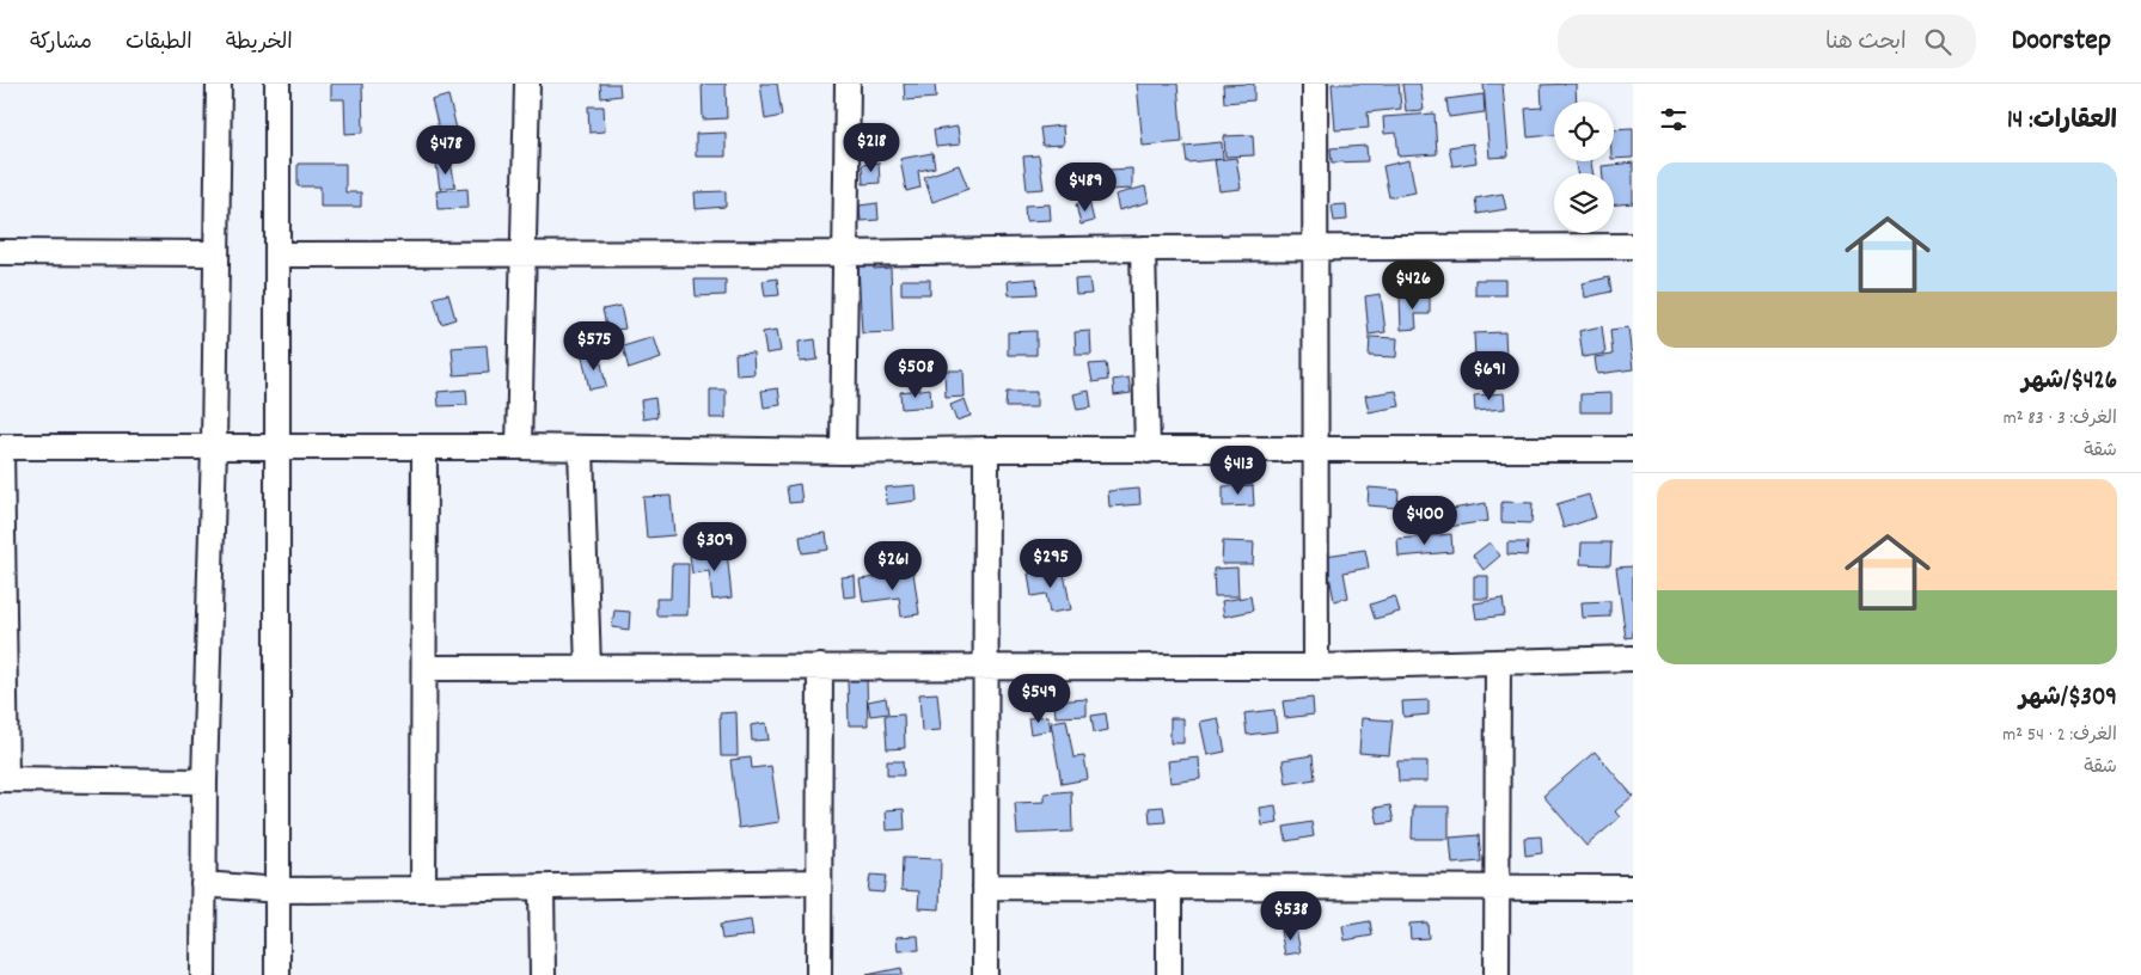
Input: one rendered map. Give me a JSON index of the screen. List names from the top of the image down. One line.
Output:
{"page":{"header":"Doorstep","search":"ابحث هنا","nav":["الخريطة","الطبقات","مشاركة"],"heading":"العقارات: 14","price":["$218","$478","$489","$426","$575","$508","$691","$413","$400","$309","$295","$261","$549","$538"],"list":[{"name":"$426/شهر","note":"الغرف: 3 · 83 m² · شقة"},{"name":"$309/شهر","note":"الغرف: 2 · 54 m² · شقة"}]}}
